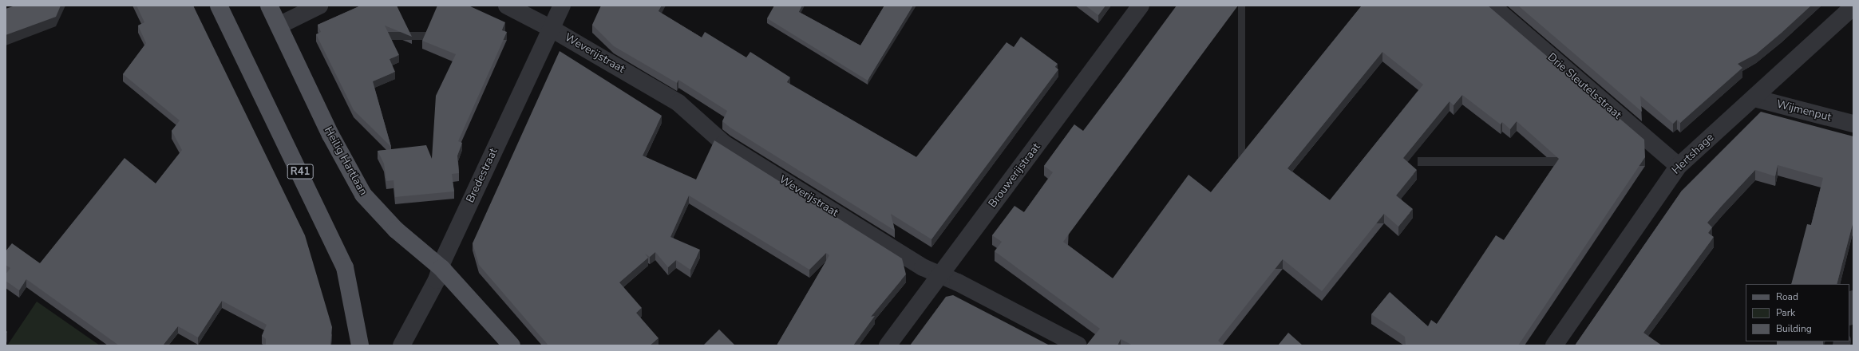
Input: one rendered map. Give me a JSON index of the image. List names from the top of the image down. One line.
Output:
{"streets":{"main road":["Heilig Hartlaan","R41"],"street":["Weverijstraat","Drie Sleutelsstraat","Wijmenput","Hertshage","Bredestraat","Brouwerijstraat"]},"crossings":[["Weverijstraat","Bredestraat"],["Weverijstraat","Brouwerijstraat"],["Drie Sleutelsstraat","Hertshage"],["Wijmenput","Hertshage"],["Heilig Hartlaan","Bredestraat"]],"legend":["Road","Park","Building"]}
